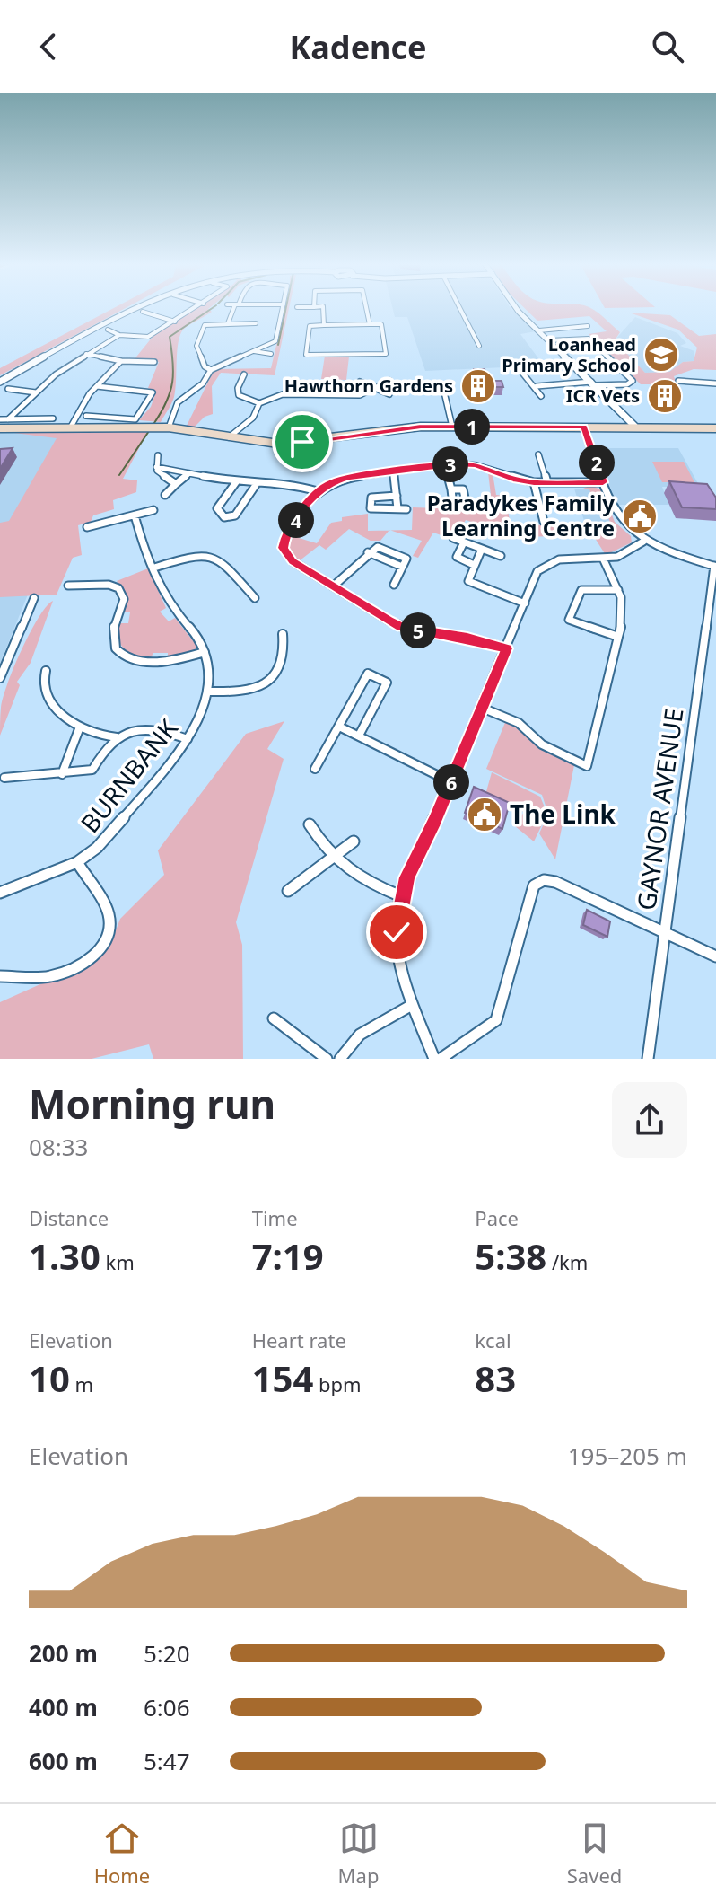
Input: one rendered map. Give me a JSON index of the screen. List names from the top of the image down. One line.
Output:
{"streets":{"street":["BURNBANK","GAYNOR AVENUE"]},"places":{"school or university":["Loanhead Primary School"],"building":["Hawthorn Gardens","ICR Vets"],"public building":["Paradykes Family Learning Centre","The Link"]},"page":{"header":"Kadence","pins":["1","2","3","4","5","6"],"heading":["Morning run","08:33"],"stats":[["Distance","1.30 km"],["Time","7:19"],["Pace","5:38 /km"],["Elevation","10 m"],["Heart rate","154 bpm"],["kcal","83"]],"chart":["Elevation","195–205 m"],"list":[{"name":"200 m","note":"5:20"},{"name":"400 m","note":"6:06"},{"name":"600 m","note":"5:47"}],"tabs":["Home","Map","Saved"]}}
